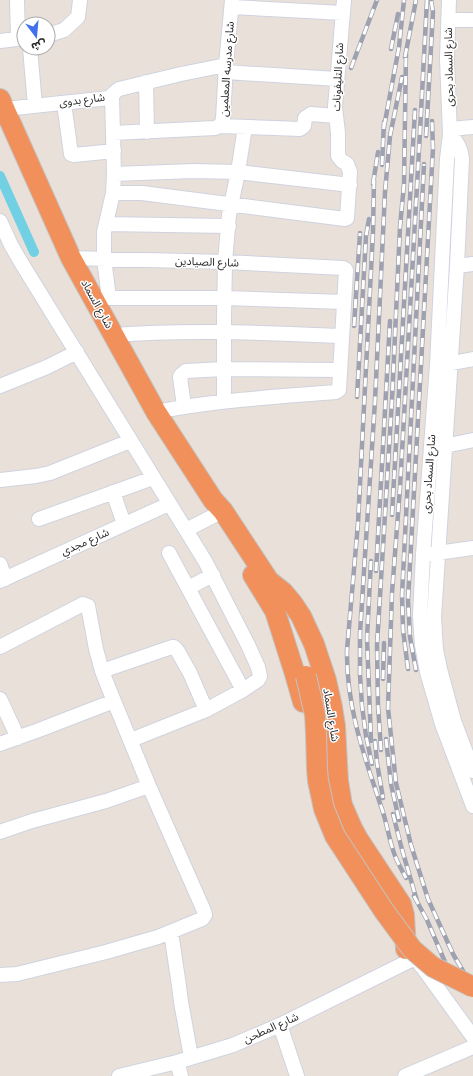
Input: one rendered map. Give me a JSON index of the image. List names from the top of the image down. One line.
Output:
{"streets":{"highway":["شارع السماد"],"street":["شارع السماد بحرى","شارع مدرسه المعلمين","شارع التليفونات","شارع بدوى","شارع الصيادين","شارع مجدي","شارع المطحن"]},"crossings":[["شارع مدرسه المعلمين","شارع بدوى"],["شارع التليفونات","شارع بدوى"],["شارع بدوى","شارع السماد"],["شارع الصيادين","شارع السماد"],["شارع السماد","شارع المطحن"]],"north":"bottom"}
